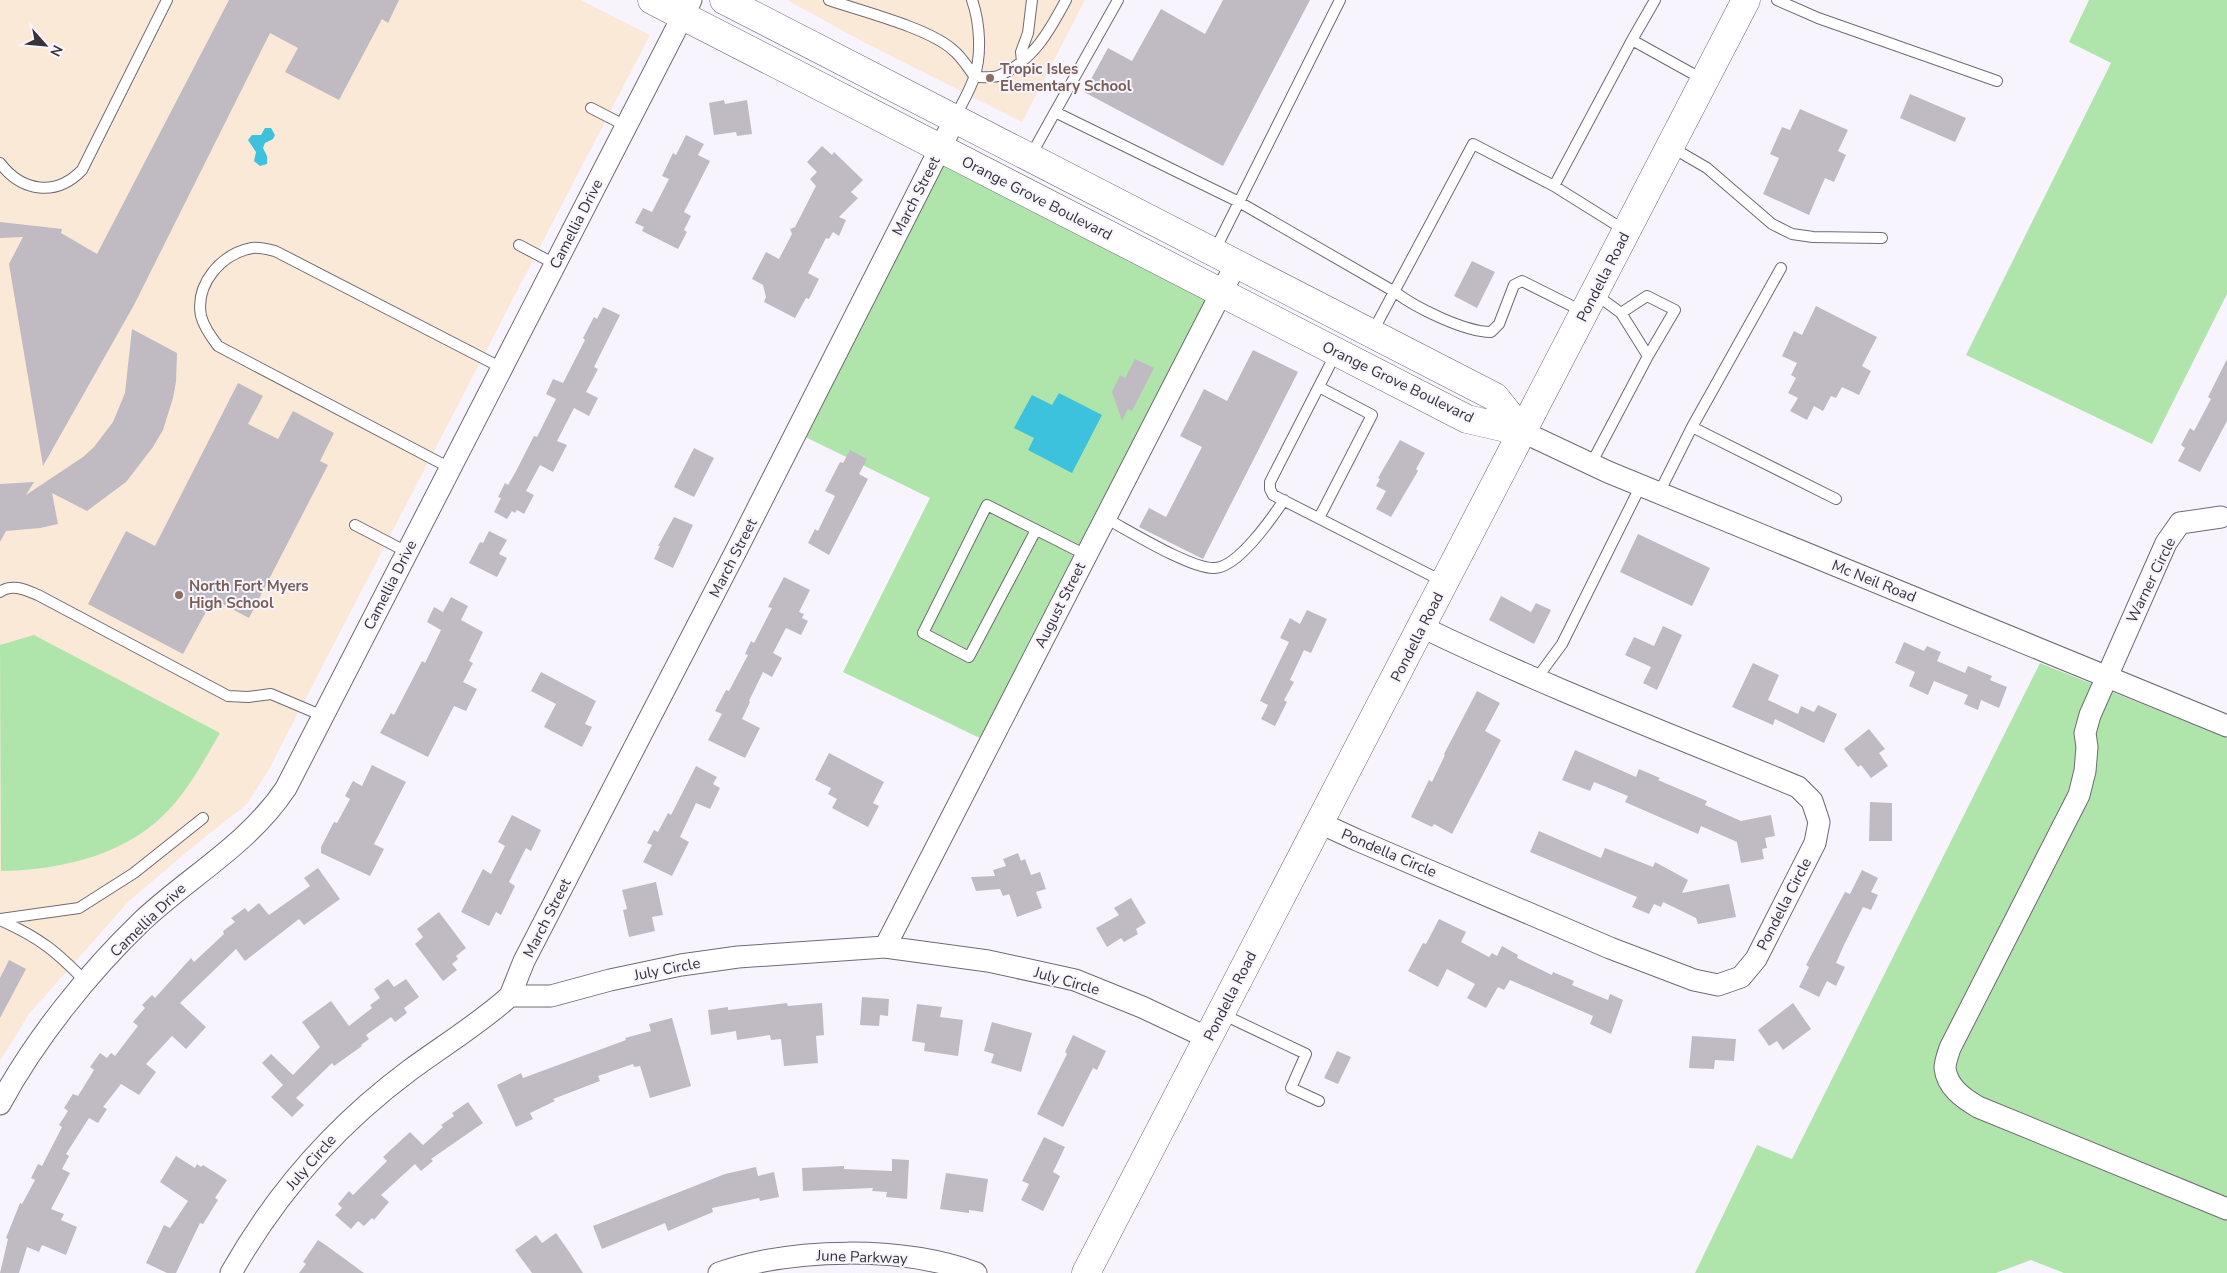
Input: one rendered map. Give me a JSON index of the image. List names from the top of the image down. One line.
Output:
{"streets":{"street":["March Street","Orange Grove Boulevard","Camellia Drive","Pondella Road","Warner Circle","Mc Neil Road","August Street","Pondella Circle","July Circle","June Parkway"]},"crossings":[["March Street","Orange Grove Boulevard"],["March Street","July Circle"],["Orange Grove Boulevard","Camellia Drive"],["Orange Grove Boulevard","Pondella Road"],["Orange Grove Boulevard","Mc Neil Road"],["Orange Grove Boulevard","August Street"],["Pondella Road","Mc Neil Road"],["Pondella Road","Pondella Circle"],["Pondella Road","July Circle"],["Warner Circle","Mc Neil Road"],["August Street","July Circle"]],"places":["Tropic Isles Elementary School","North Fort Myers High School"],"north":"bottom right"}
